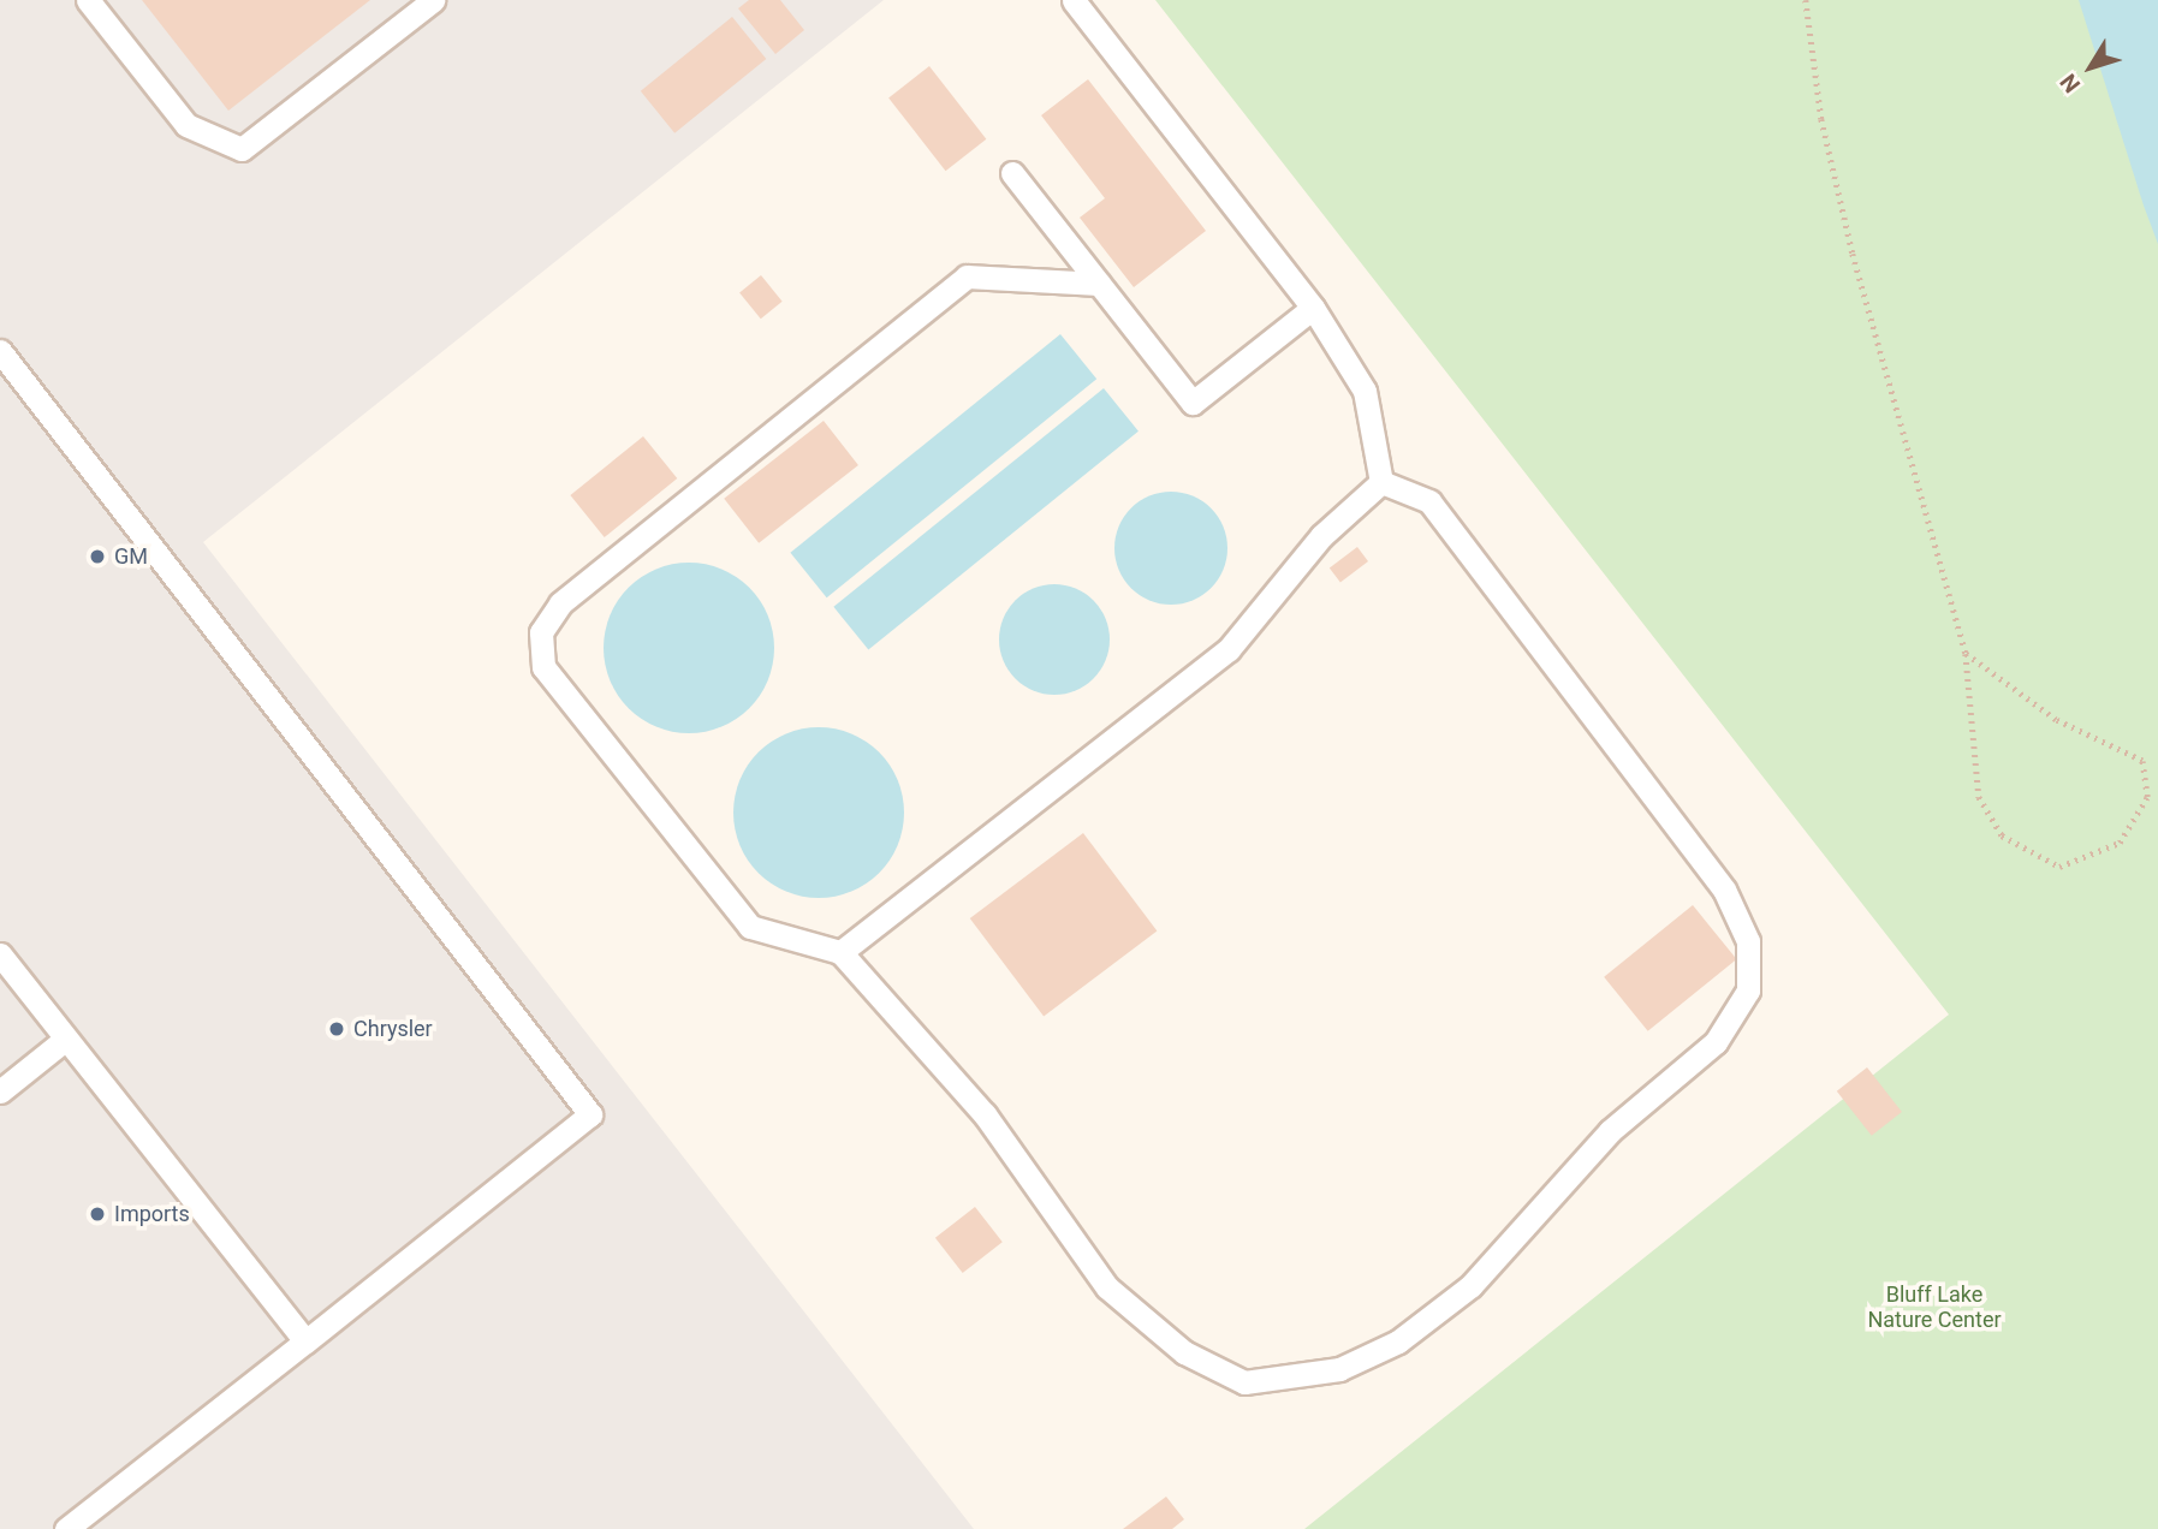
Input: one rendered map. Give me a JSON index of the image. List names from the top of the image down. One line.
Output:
{"parks":["Bluff Lake Nature Center"],"places":["GM","Chrysler","Imports"],"north":"bottom left"}
